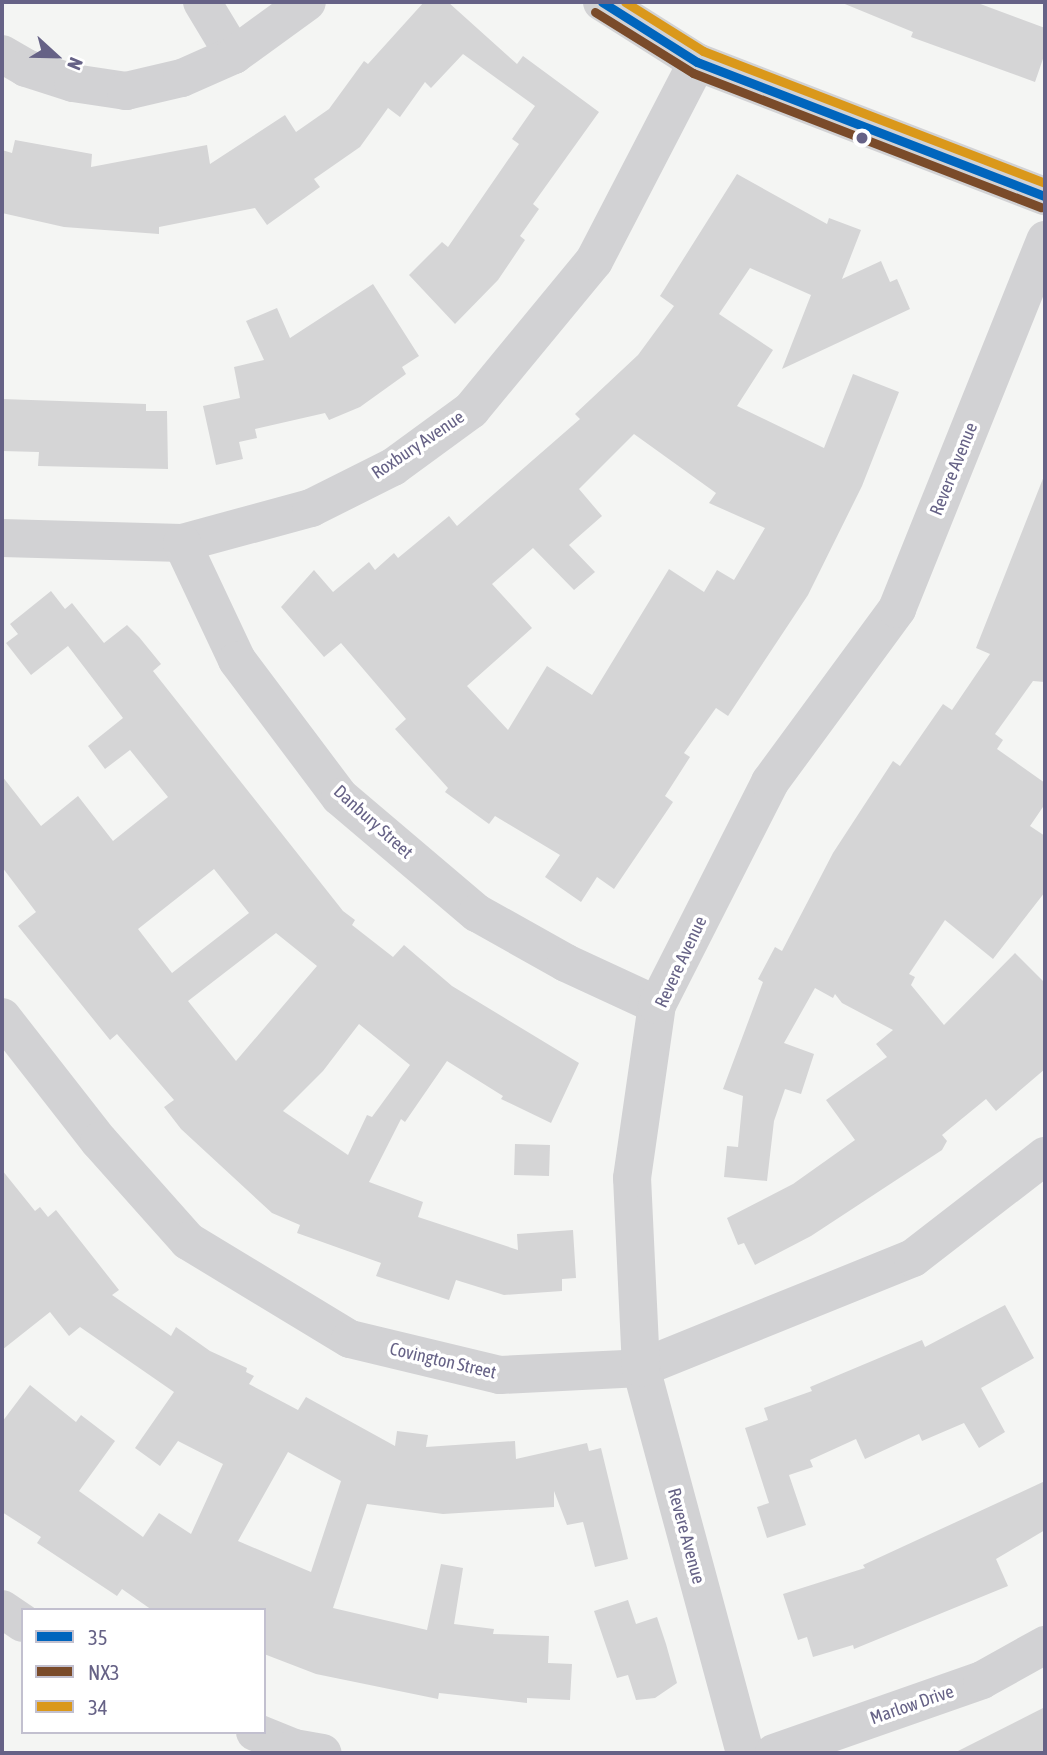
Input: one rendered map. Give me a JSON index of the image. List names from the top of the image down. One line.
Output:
{"streets":{"street":["Roxbury Avenue","Revere Avenue","Danbury Street","Covington Street","Marlow Drive"]},"crossings":[["Roxbury Avenue","Danbury Street"],["Revere Avenue","Danbury Street"],["Revere Avenue","Covington Street"]],"lines":["transit line 35","transit line 34","transit line NX3"],"legend":["35","NX3","34"],"north":"right"}
